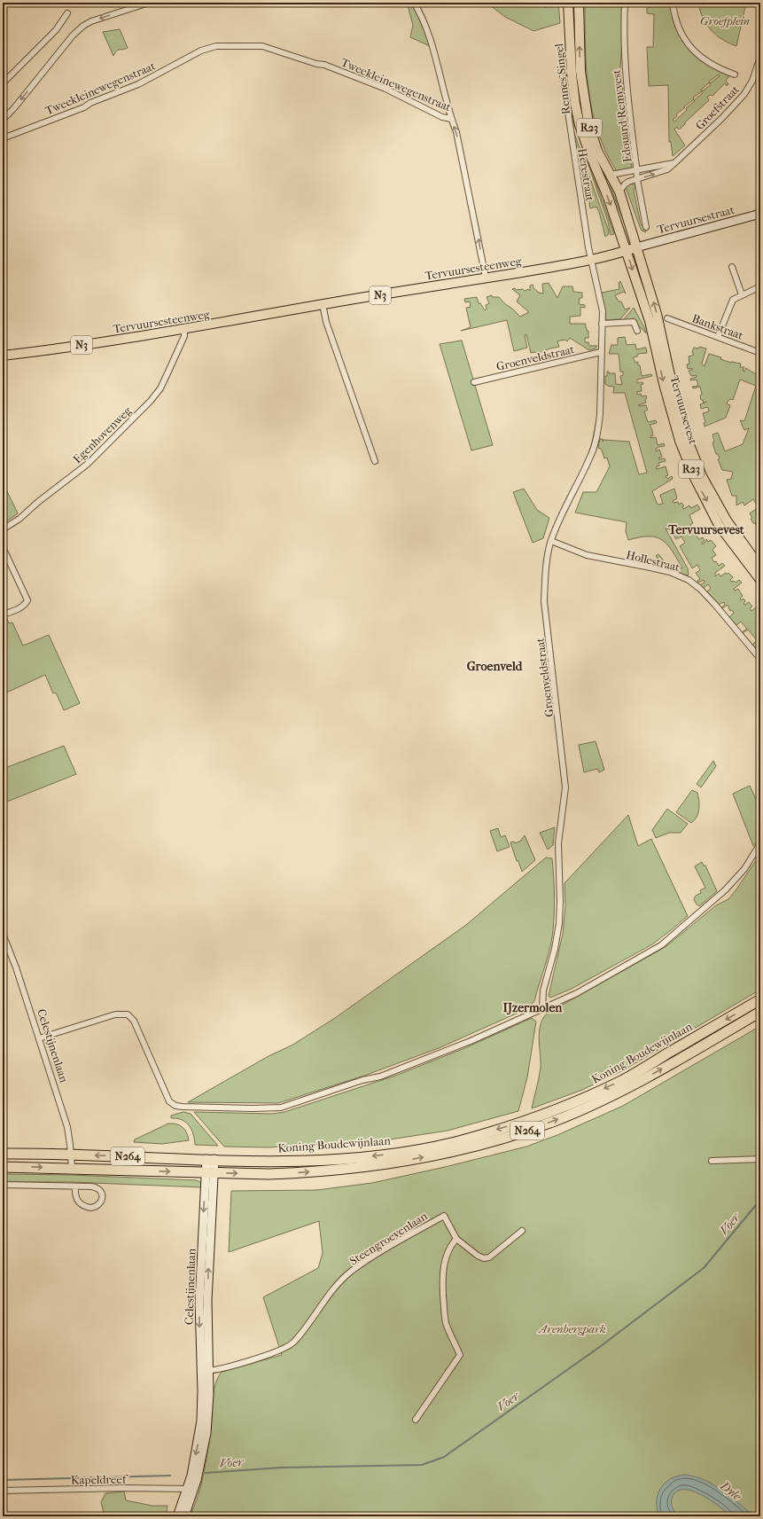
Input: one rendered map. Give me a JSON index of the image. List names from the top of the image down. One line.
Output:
{"streets":{"highway":["Koning Boudewijnlaan","N264"],"main road":["Rennes-Singel","R23","Tervuursesteenweg","N3","Tervuursevest"],"street":["Tweekleinewegenstraat","Groefstraat","Edouard Remyvest","Herestraat","Tervuursestraat","Bankstraat","Groenveldstraat","Egenhovenweg","Hollestraat","Celestijnenlaan","Steengroevenlaan","Kapeldreef"]},"crossings":[["Rennes-Singel","Groefstraat"],["Rennes-Singel","Tervuursestraat"],["Rennes-Singel","Tervuursesteenweg"],["Rennes-Singel","N3"],["Rennes-Singel","Tervuursevest"],["Tweekleinewegenstraat","Tervuursesteenweg"],["Groefstraat","Edouard Remyvest"],["Herestraat","Tervuursesteenweg"],["Herestraat","Groenveldstraat"],["Tervuursestraat","N3"],["Tervuursestraat","Tervuursevest"],["Tervuursesteenweg","N3"],["Tervuursesteenweg","Groenveldstraat"],["Tervuursesteenweg","Tervuursevest"],["Tervuursesteenweg","Egenhovenweg"],["N3","Tervuursevest"],["Groenveldstraat","Hollestraat"],["Celestijnenlaan","Koning Boudewijnlaan"],["Celestijnenlaan","Steengroevenlaan"],["Celestijnenlaan","Kapeldreef"]],"districts":["Tervuursevest","Groenveld","IJzermolen"],"water":["Voer","Dyle"],"parks":["Groefplein","Arenbergpark"]}
